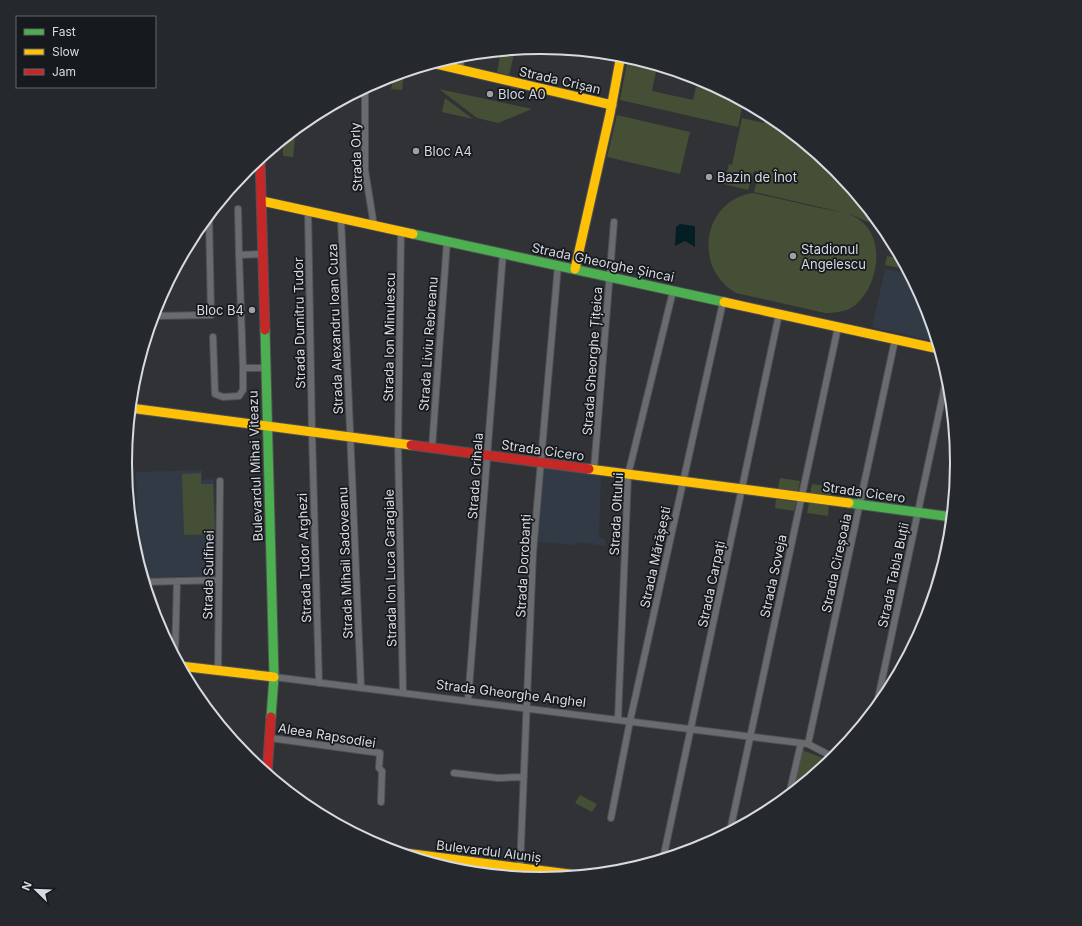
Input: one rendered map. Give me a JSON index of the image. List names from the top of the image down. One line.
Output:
{"streets":{"street":["Strada Crișan","Strada Orly","Strada Gheorghe Șincai","Strada Dumitru Tudor","Strada Alexandru Ioan Cuza","Strada Ion Minulescu","Strada Liviu Rebreanu","Strada Gheorghe Țițeica","Strada Cicero","Bulevardul Mihai Viteazu","Strada Crihala","Strada Oltului","Strada Mărășești","Strada Tudor Arghezi","Strada Mihail Sadoveanu","Strada Cireșoaia","Strada Dorobanți","Strada Ion Luca Caragiale","Strada Sulfinei","Strada Tabla Buții","Strada Soveja","Strada Carpați","Strada Gheorghe Anghel","Aleea Rapsodiei","Bulevardul Aluniș"]},"crossings":[["Strada Orly","Strada Gheorghe Șincai"],["Strada Gheorghe Șincai","Strada Dumitru Tudor"],["Strada Gheorghe Șincai","Strada Alexandru Ioan Cuza"],["Strada Gheorghe Șincai","Strada Ion Minulescu"],["Strada Gheorghe Șincai","Strada Liviu Rebreanu"],["Strada Gheorghe Șincai","Strada Gheorghe Țițeica"],["Strada Gheorghe Șincai","Bulevardul Mihai Viteazu"],["Strada Gheorghe Șincai","Strada Crihala"],["Strada Gheorghe Șincai","Strada Oltului"],["Strada Gheorghe Șincai","Strada Mărășești"],["Strada Gheorghe Șincai","Strada Cireșoaia"],["Strada Gheorghe Șincai","Strada Dorobanți"],["Strada Gheorghe Șincai","Strada Soveja"],["Strada Gheorghe Șincai","Strada Carpați"],["Strada Dumitru Tudor","Strada Cicero"],["Strada Dumitru Tudor","Strada Tudor Arghezi"],["Strada Alexandru Ioan Cuza","Strada Cicero"],["Strada Alexandru Ioan Cuza","Strada Mihail Sadoveanu"],["Strada Ion Minulescu","Strada Cicero"],["Strada Ion Minulescu","Strada Ion Luca Caragiale"],["Strada Liviu Rebreanu","Strada Cicero"],["Strada Gheorghe Țițeica","Strada Cicero"],["Strada Cicero","Bulevardul Mihai Viteazu"],["Strada Cicero","Strada Crihala"],["Strada Cicero","Strada Oltului"],["Strada Cicero","Strada Mărășești"],["Strada Cicero","Strada Tudor Arghezi"],["Strada Cicero","Strada Mihail Sadoveanu"],["Strada Cicero","Strada Cireșoaia"],["Strada Cicero","Strada Dorobanți"],["Strada Cicero","Strada Ion Luca Caragiale"],["Strada Cicero","Strada Tabla Buții"],["Strada Cicero","Strada Soveja"],["Strada Cicero","Strada Carpați"],["Bulevardul Mihai Viteazu","Strada Gheorghe Anghel"],["Bulevardul Mihai Viteazu","Aleea Rapsodiei"],["Strada Crihala","Strada Gheorghe Anghel"],["Strada Oltului","Strada Gheorghe Anghel"],["Strada Mărășești","Strada Gheorghe Anghel"],["Strada Tudor Arghezi","Strada Gheorghe Anghel"],["Strada Mihail Sadoveanu","Strada Gheorghe Anghel"],["Strada Cireșoaia","Strada Gheorghe Anghel"],["Strada Dorobanți","Strada Gheorghe Anghel"],["Strada Dorobanți","Bulevardul Aluniș"],["Strada Ion Luca Caragiale","Strada Gheorghe Anghel"],["Strada Sulfinei","Strada Gheorghe Anghel"],["Strada Soveja","Strada Gheorghe Anghel"],["Strada Carpați","Strada Gheorghe Anghel"]],"places":["Bloc A0","Bloc A4","Bazin de Înot","Stadionul Angelescu","Bloc B4"],"legend":["Fast","Slow","Jam"],"north":"top left"}
